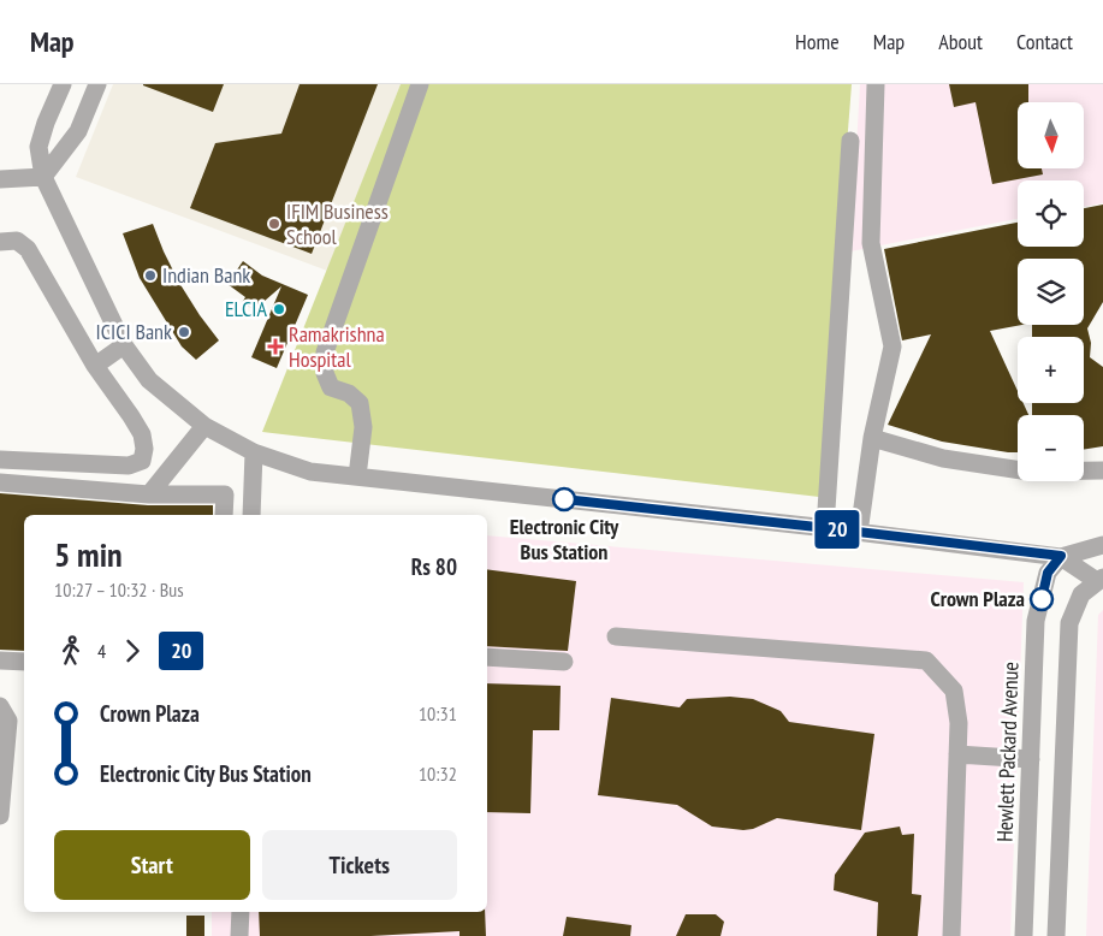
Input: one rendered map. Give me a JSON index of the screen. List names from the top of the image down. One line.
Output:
{"streets":{"street":["Hewlett Packard Avenue"]},"places":{"other":["IFIM Business School","Indian Bank","ELCIA","ICICI Bank","Electronic City Bus Station","Crown Plaza"],"health":["Ramakrishna Hospital"]},"lines":["bus line 20"],"north":"bottom","page":{"header":"Map","nav":["Home","Map","About","Contact"],"on_map":"20","map_buttons":["+","−"],"heading":["5 min","10:27 – 10:32 · Bus","Rs 80"],"legs":["4","20"],"list":[{"name":"Crown Plaza","value":"10:31"},{"name":"Electronic City Bus Station","value":"10:32"}],"buttons":["Start","Tickets"]}}
